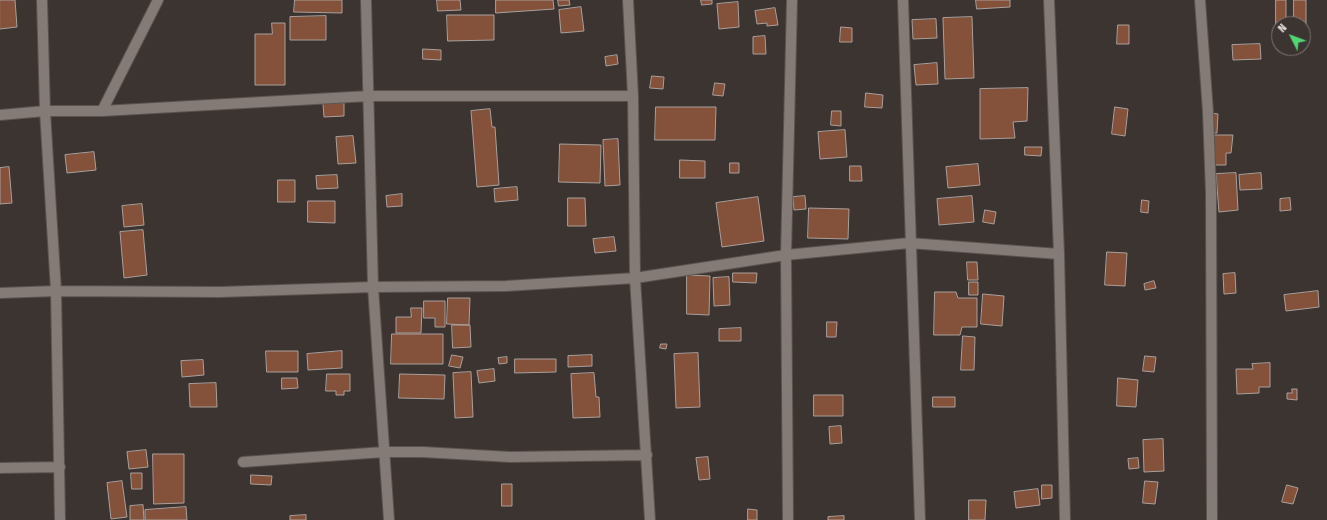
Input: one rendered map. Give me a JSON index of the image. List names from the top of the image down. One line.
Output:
{"north":"top left"}
